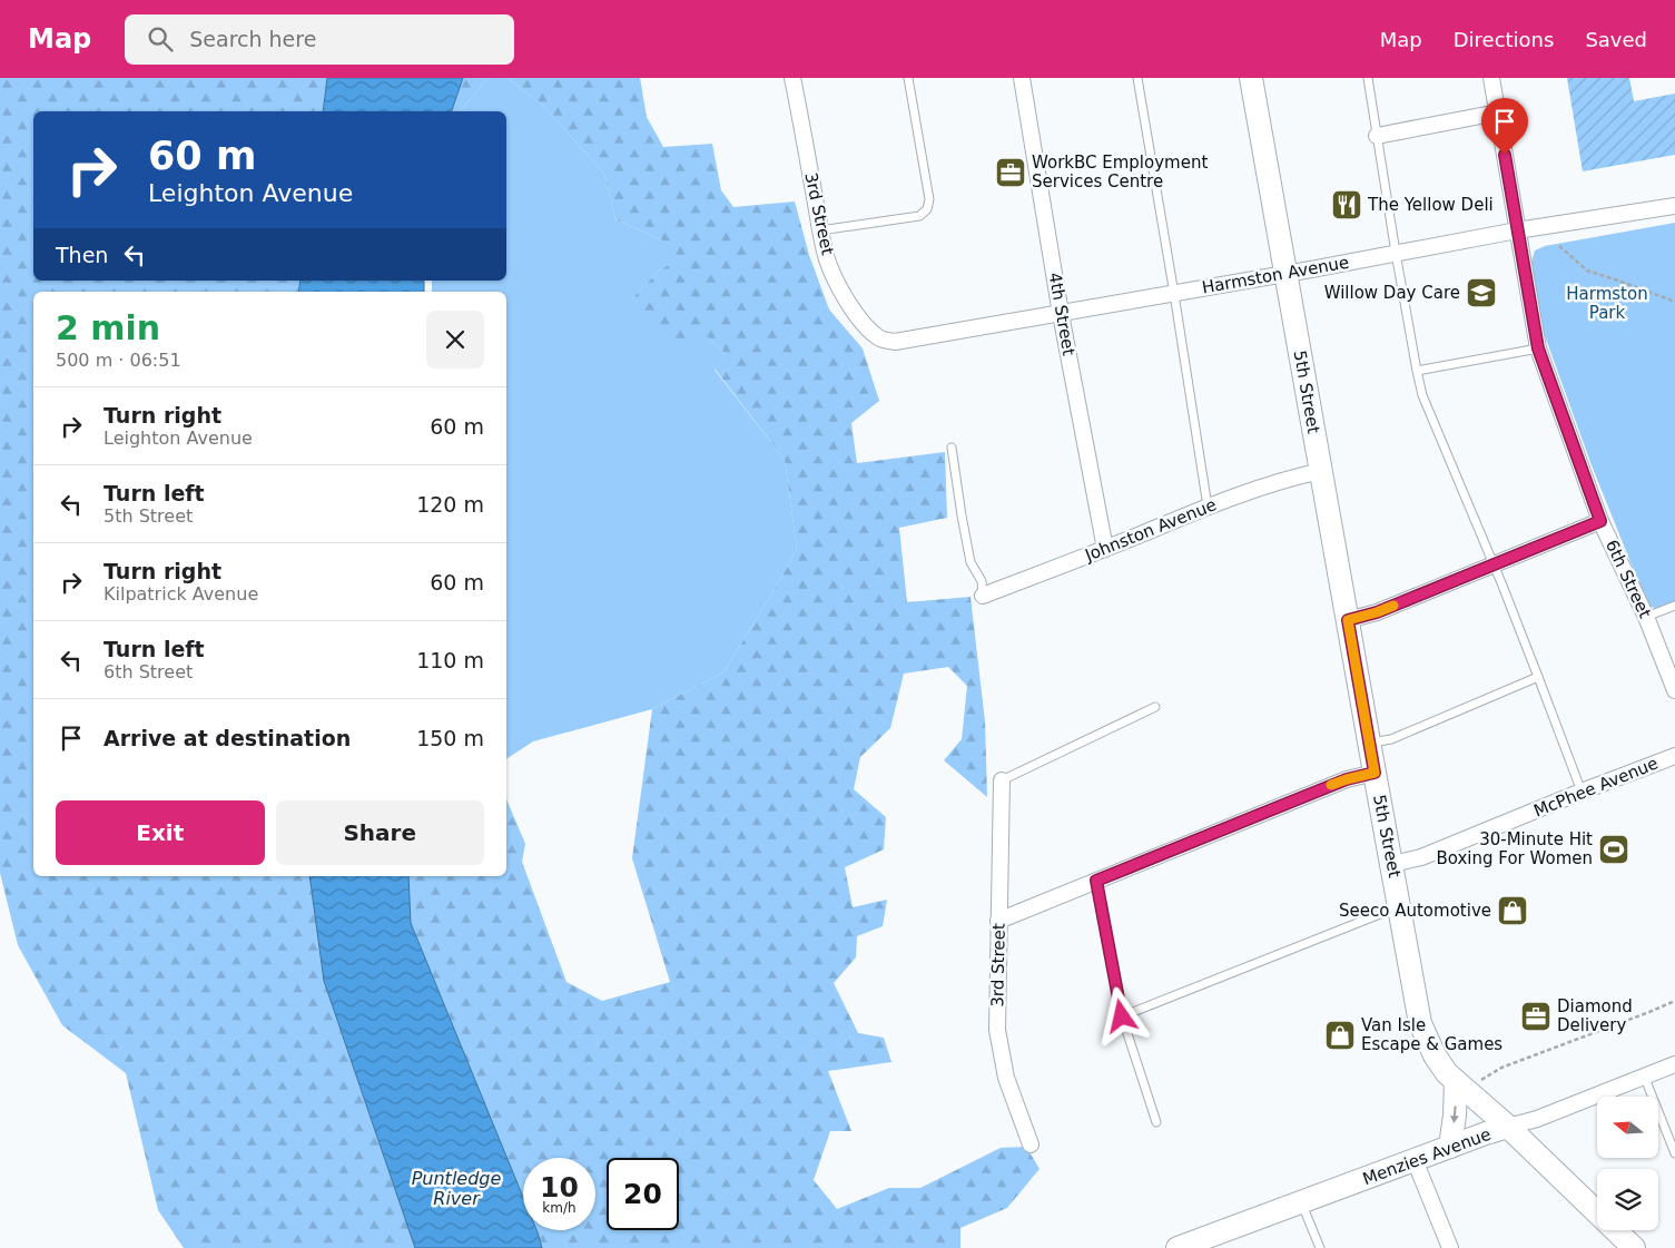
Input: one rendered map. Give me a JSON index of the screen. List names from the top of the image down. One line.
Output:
{"streets":{"street":["3rd Street","Harmston Avenue","4th Street","5th Street","Johnston Avenue","6th Street","McPhee Avenue","Menzies Avenue"]},"crossings":[["3rd Street","Harmston Avenue"],["Harmston Avenue","4th Street"],["Harmston Avenue","5th Street"],["Harmston Avenue","6th Street"],["4th Street","Johnston Avenue"],["5th Street","Johnston Avenue"],["5th Street","McPhee Avenue"],["5th Street","Menzies Avenue"]],"water":["Puntledge River"],"parks":["Harmston Park"],"places":{"office":["WorkBC Employment Services Centre","Diamond Delivery"],"restaurant":["The Yellow Deli"],"school or university":["Willow Day Care"],"sports":["30-Minute Hit Boxing For Women"],"shop":["Seeco Automotive","Van Isle Escape & Games"]},"north":"left","page":{"header":"Map","search":"Search here","nav":["Map","Directions","Saved"],"turn":["60 m","Leighton Avenue"],"then":"Then","heading":["2 min","500 m · 06:51"],"list":[{"name":"Turn right","note":"Leighton Avenue","value":"60 m"},{"name":"Turn left","note":"5th Street","value":"120 m"},{"name":"Turn right","note":"Kilpatrick Avenue","value":"60 m"},{"name":"Turn left","note":"6th Street","value":"110 m"},{"name":"Arrive at destination","value":"150 m"}],"buttons":["Exit","Share"],"speed":"10 km/h","limit":"20"}}
